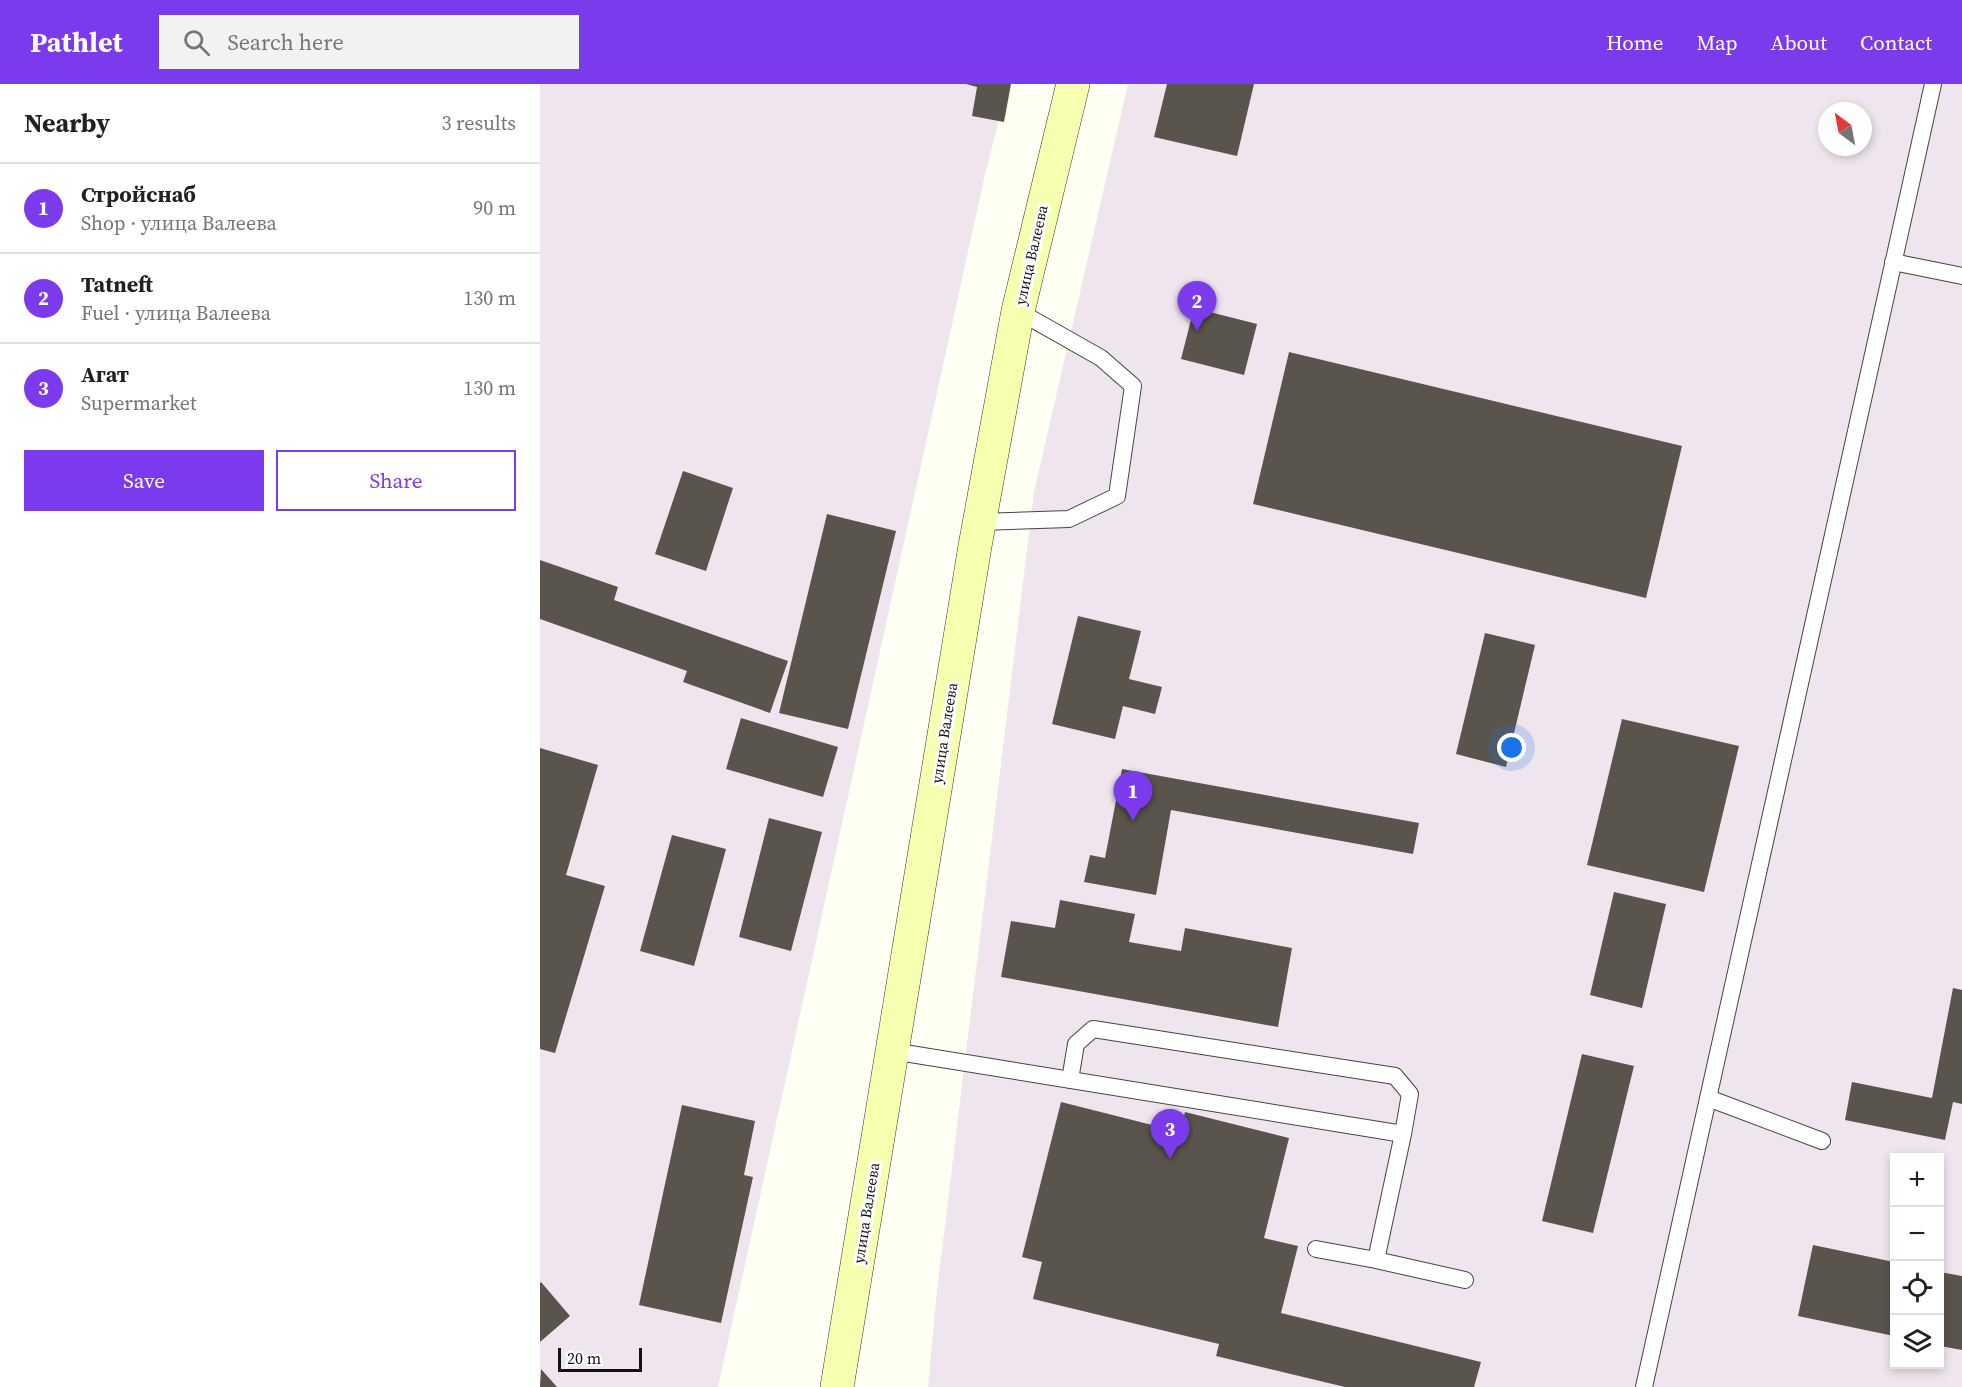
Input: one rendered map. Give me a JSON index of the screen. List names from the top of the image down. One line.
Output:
{"streets":{"main road":["улица Валеева"]},"scale_bar":"20 m","north":"top left","page":{"header":"Pathlet","search":"Search here","nav":["Home","Map","About","Contact"],"heading":["Nearby","3 results"],"list":[{"mark":"1","name":"Стройснаб","note":"Shop · улица Валеева","value":"90 m"},{"mark":"2","name":"Tatneft","note":"Fuel · улица Валеева","value":"130 m"},{"mark":"3","name":"Агат","note":"Supermarket","value":"130 m"}],"pins":["2","1","3"],"buttons":["Save","Share"],"map_buttons":["+","−"],"scale":"20 m"}}
